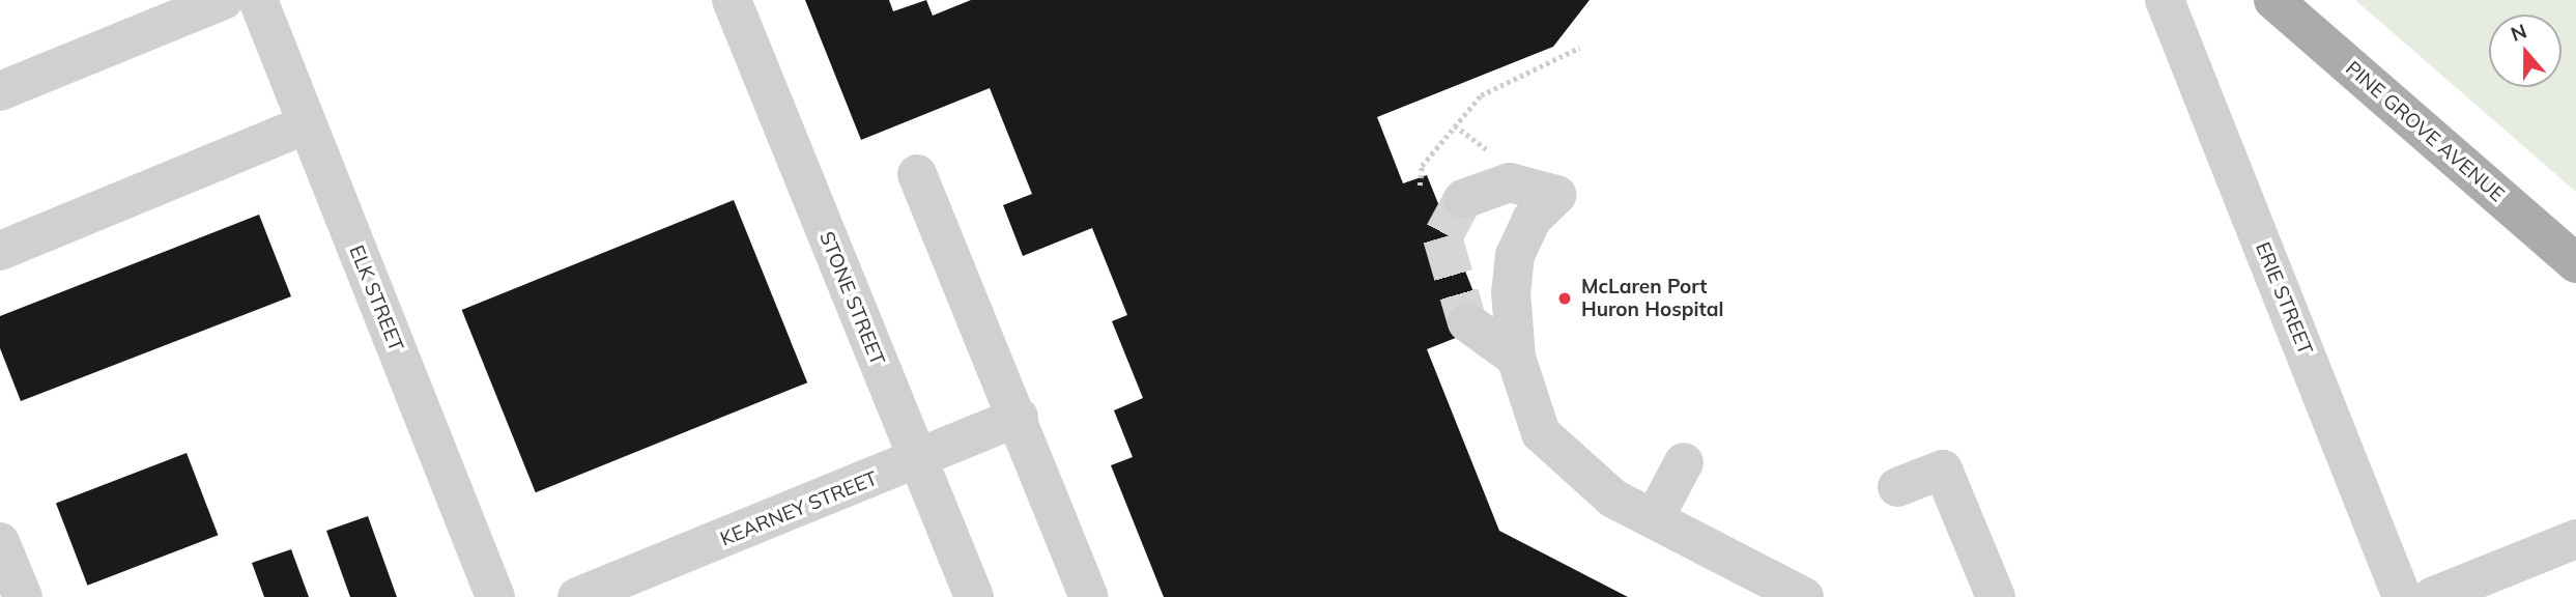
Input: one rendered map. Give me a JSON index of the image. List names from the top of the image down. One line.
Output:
{"streets":{"main road":["PINE GROVE AVENUE"],"street":["ELK STREET","STONE STREET","ERIE STREET","KEARNEY STREET"]},"crossings":[["STONE STREET","KEARNEY STREET"]],"places":["McLaren Port Huron Hospital"],"north":"top"}
